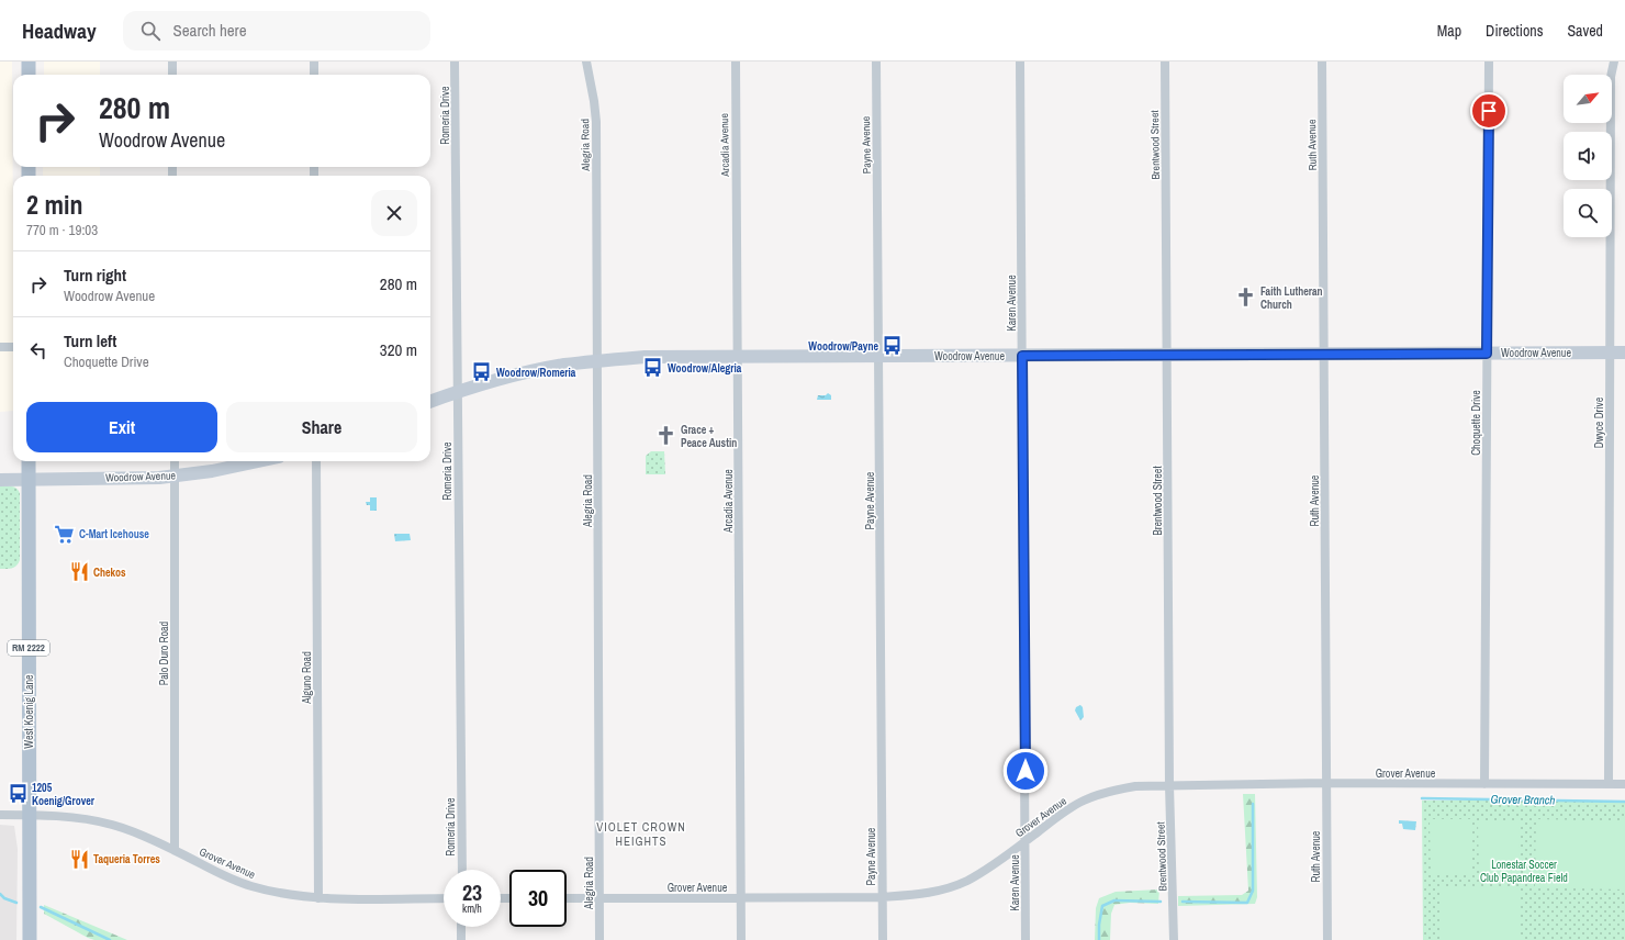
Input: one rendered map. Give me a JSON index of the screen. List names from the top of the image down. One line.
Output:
{"streets":{"main road":["RM 2222","West Koenig Lane"],"street":["Romeria Drive","Alegria Road","Arcadia Avenue","Payne Avenue","Brentwood Street","Ruth Avenue","Karen Avenue","Woodrow Avenue","Choquette Drive","Dwyce Drive","Palo Duro Road","Alguno Road","Grover Avenue"]},"crossings":[["Romeria Drive","Woodrow Avenue"],["Alegria Road","Woodrow Avenue"],["Alegria Road","Grover Avenue"],["Arcadia Avenue","Woodrow Avenue"],["Arcadia Avenue","Grover Avenue"],["Payne Avenue","Woodrow Avenue"],["Payne Avenue","Grover Avenue"],["Brentwood Street","Woodrow Avenue"],["Brentwood Street","Grover Avenue"],["Ruth Avenue","Woodrow Avenue"],["Ruth Avenue","Grover Avenue"],["Karen Avenue","Woodrow Avenue"],["Karen Avenue","Grover Avenue"],["Woodrow Avenue","Choquette Drive"],["Woodrow Avenue","Dwyce Drive"],["Woodrow Avenue","Palo Duro Road"],["Woodrow Avenue","West Koenig Lane"],["Choquette Drive","Grover Avenue"],["Dwyce Drive","Grover Avenue"],["Palo Duro Road","Grover Avenue"],["Alguno Road","Grover Avenue"],["West Koenig Lane","Grover Avenue"]],"districts":["VIOLET CROWN HEIGHTS"],"water":["Grover Branch"],"parks":["Lonestar Soccer Club Papandrea Field"],"places":{"church":["Faith Lutheran Church","Grace + Peace Austin"],"bus stop":["Woodrow/Payne","Woodrow/Alegria","Woodrow/Romeria","1205 Koenig/Grover"],"supermarket":["C-Mart Icehouse"],"restaurant":["Chekos","Taqueria Torres"]},"north":"top right","page":{"header":"Headway","search":"Search here","nav":["Map","Directions","Saved"],"turn":["280 m","Woodrow Avenue"],"heading":["2 min","770 m · 19:03"],"list":[{"name":"Turn right","note":"Woodrow Avenue","value":"280 m"},{"name":"Turn left","note":"Choquette Drive","value":"320 m"}],"buttons":["Exit","Share"],"speed":"23 km/h","limit":"30"}}
